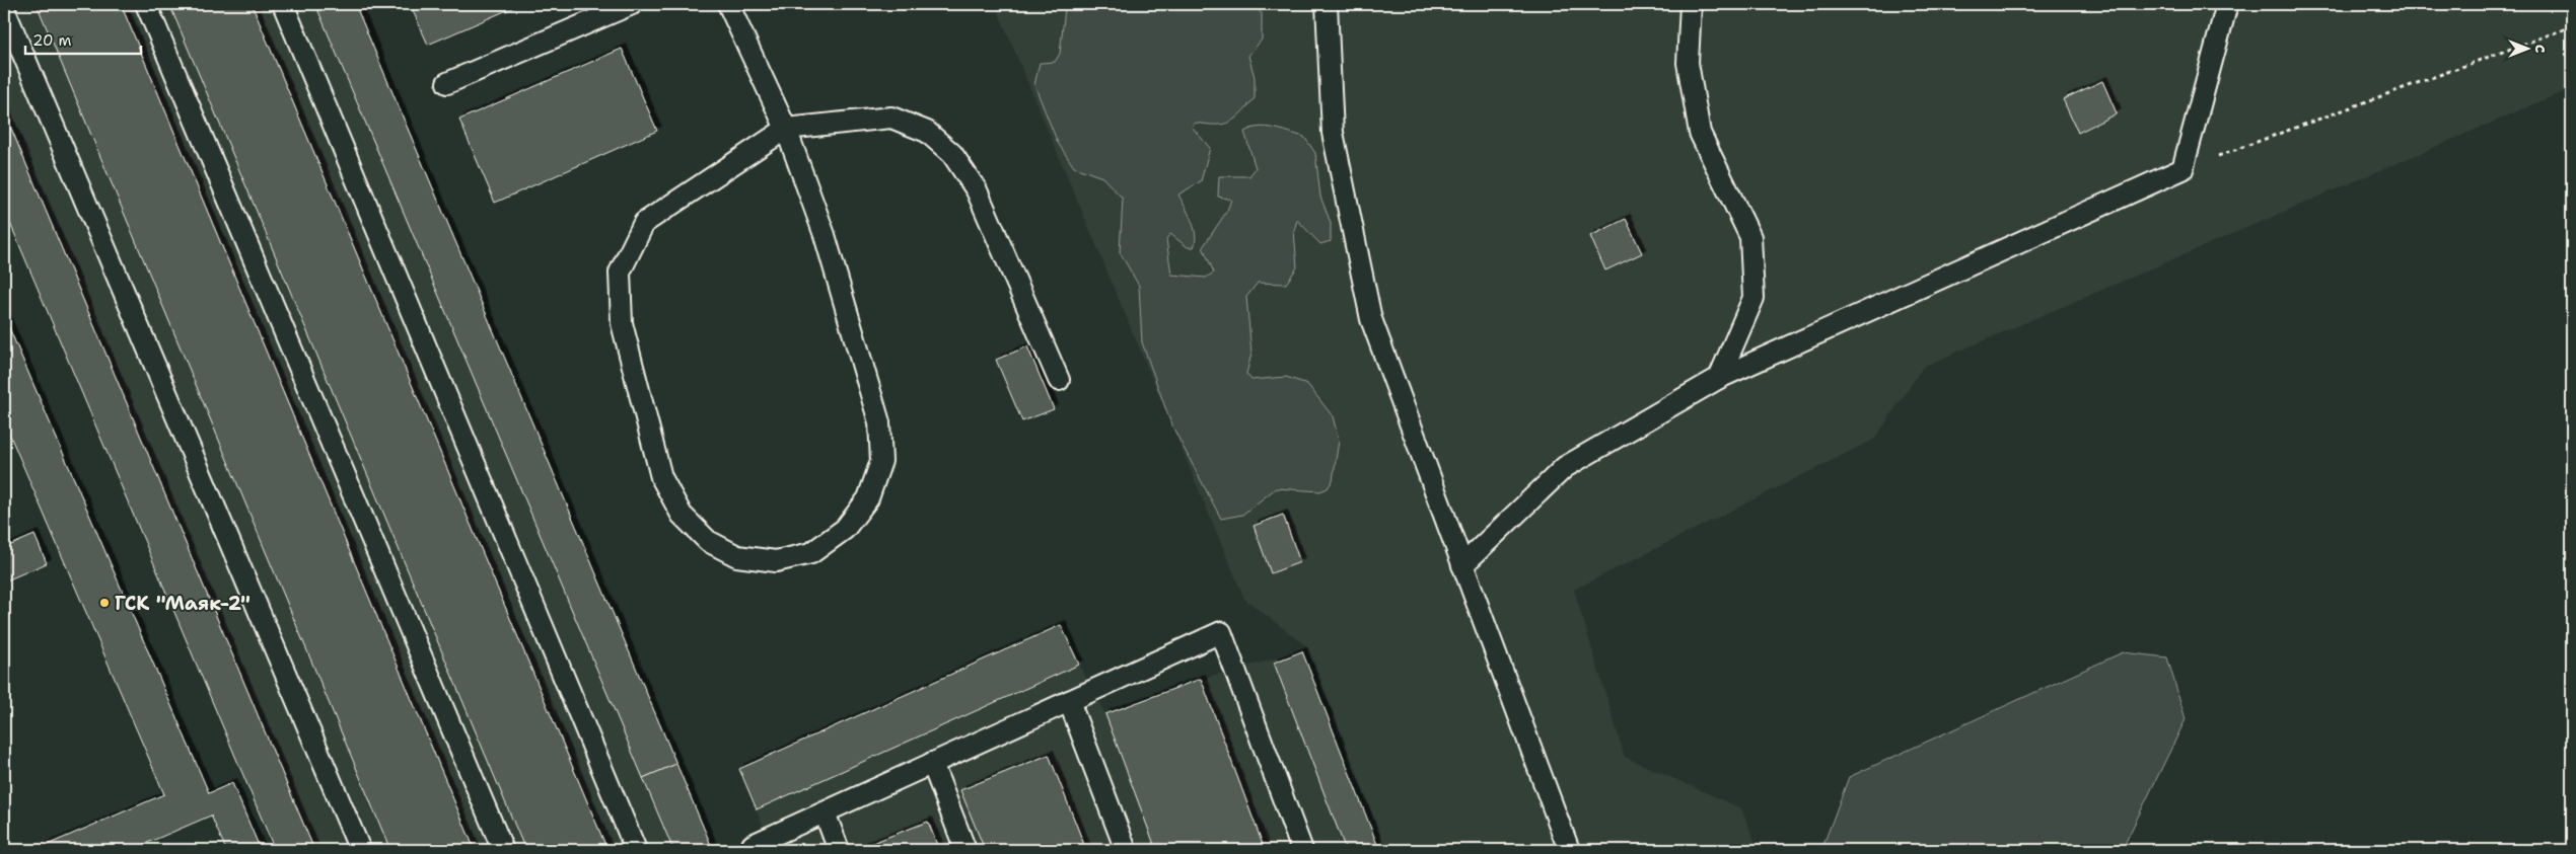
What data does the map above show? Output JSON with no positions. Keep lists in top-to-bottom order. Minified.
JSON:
{"places":["ГСК \"Маяк-2\""],"scale_bar":"20 m","north":"right"}
